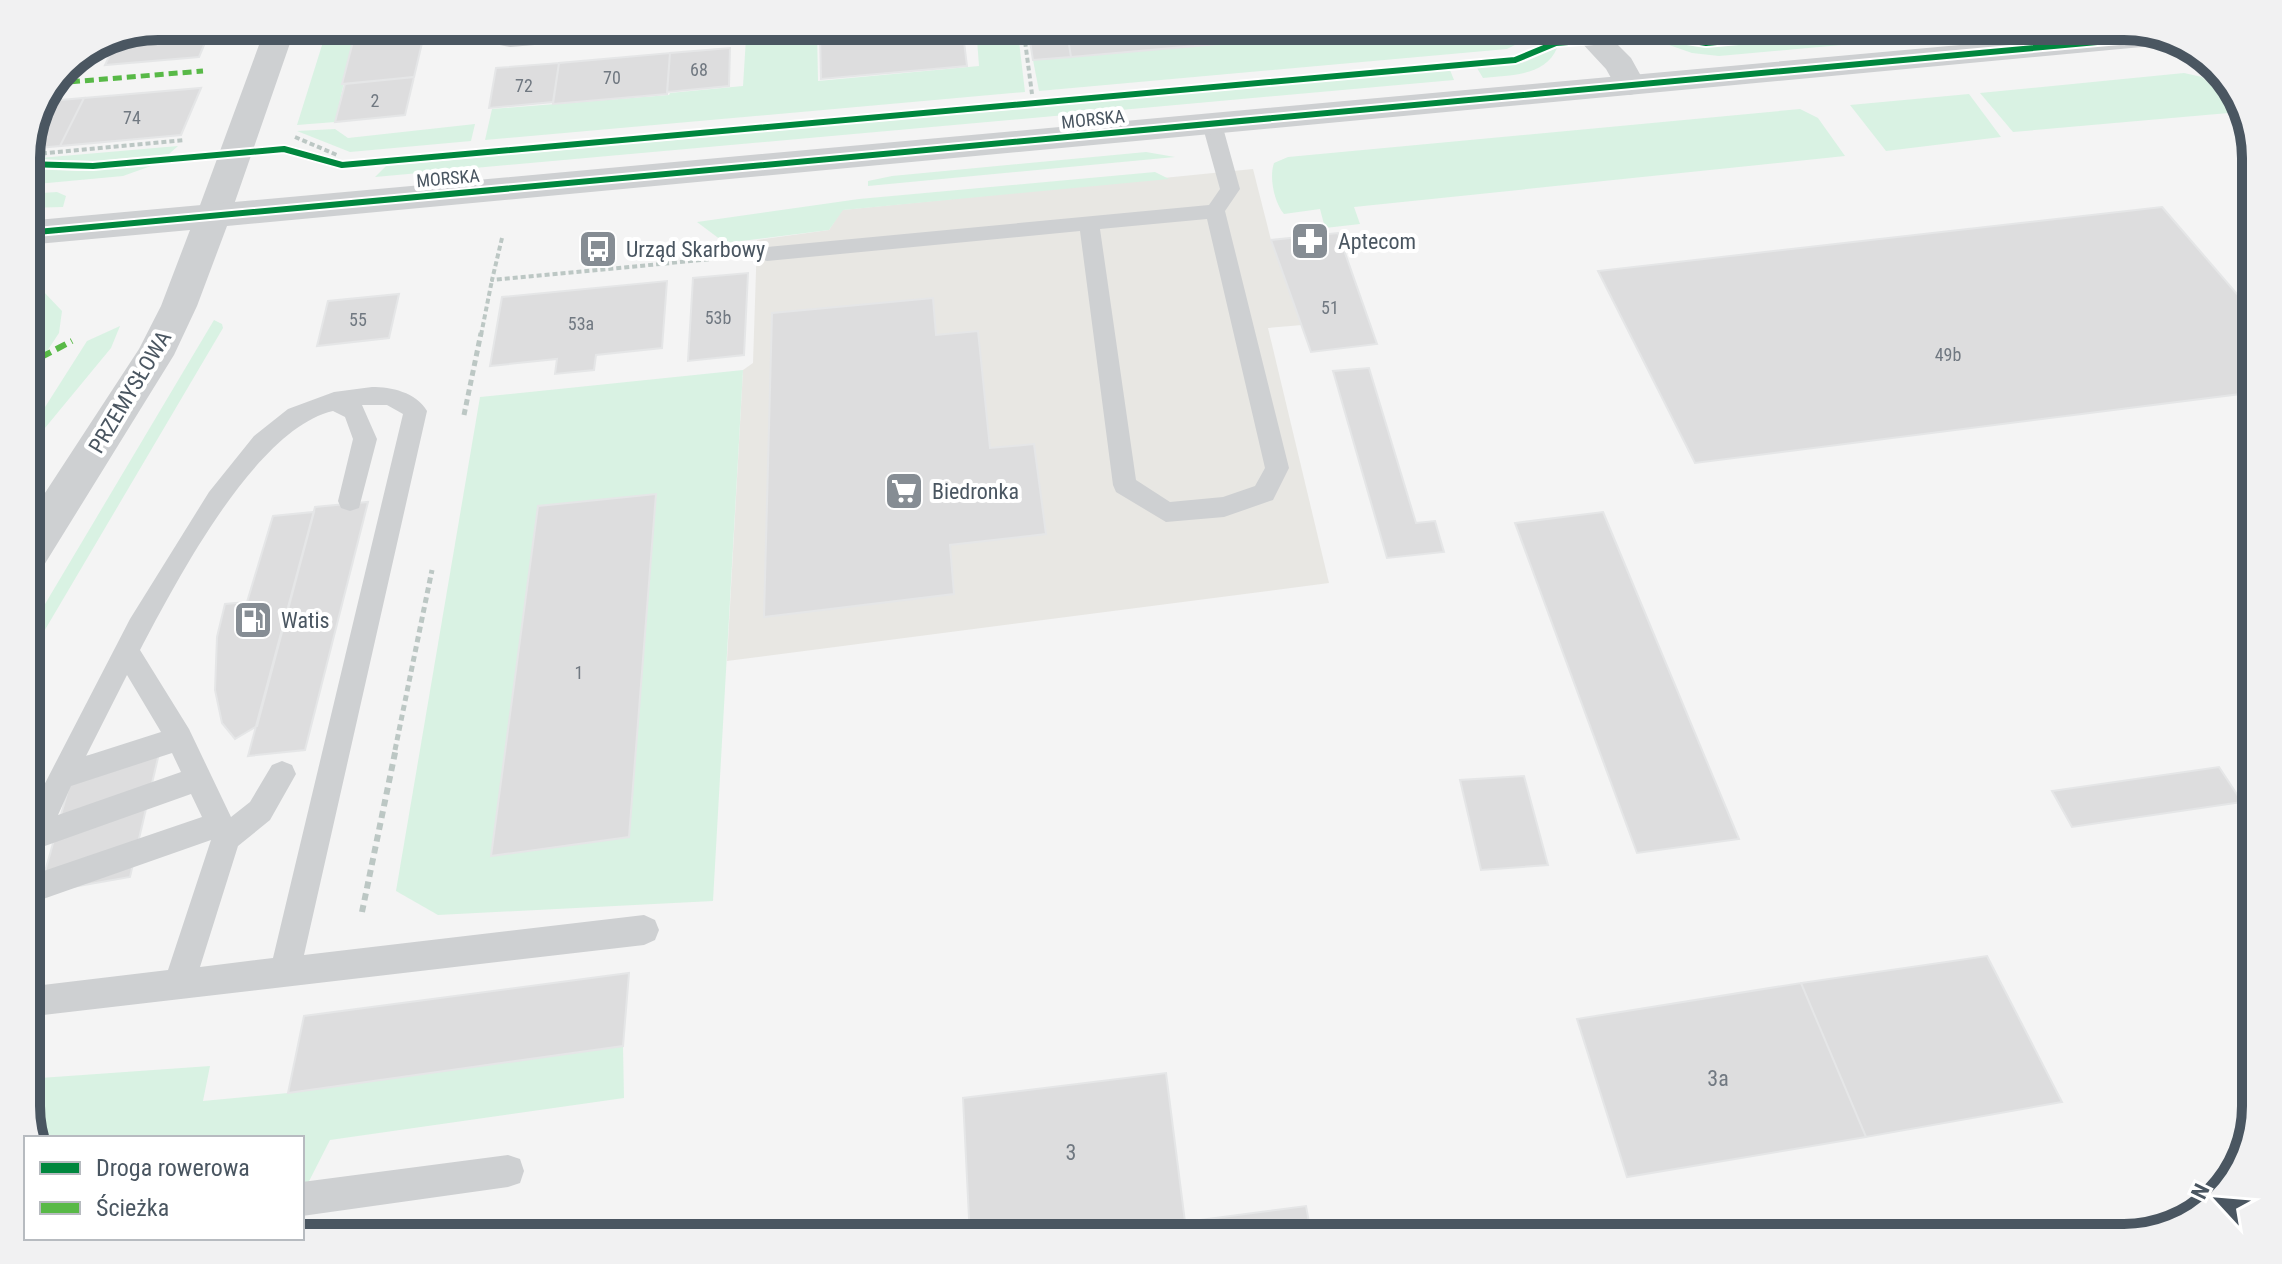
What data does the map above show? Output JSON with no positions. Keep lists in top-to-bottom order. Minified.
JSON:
{"streets":{"street":["MORSKA","PRZEMYSŁOWA"]},"crossings":[["MORSKA","PRZEMYSŁOWA"]],"places":{"pharmacy":["Aptecom"],"bus stop":["Urząd Skarbowy"],"supermarket":["Biedronka"],"fuel station":["Watis"]},"house_numbers":["68","70","72","2","74","51","53b","55","53a","49b","1","3a","3"],"legend":["Droga rowerowa","Ścieżka"],"north":"top left"}
